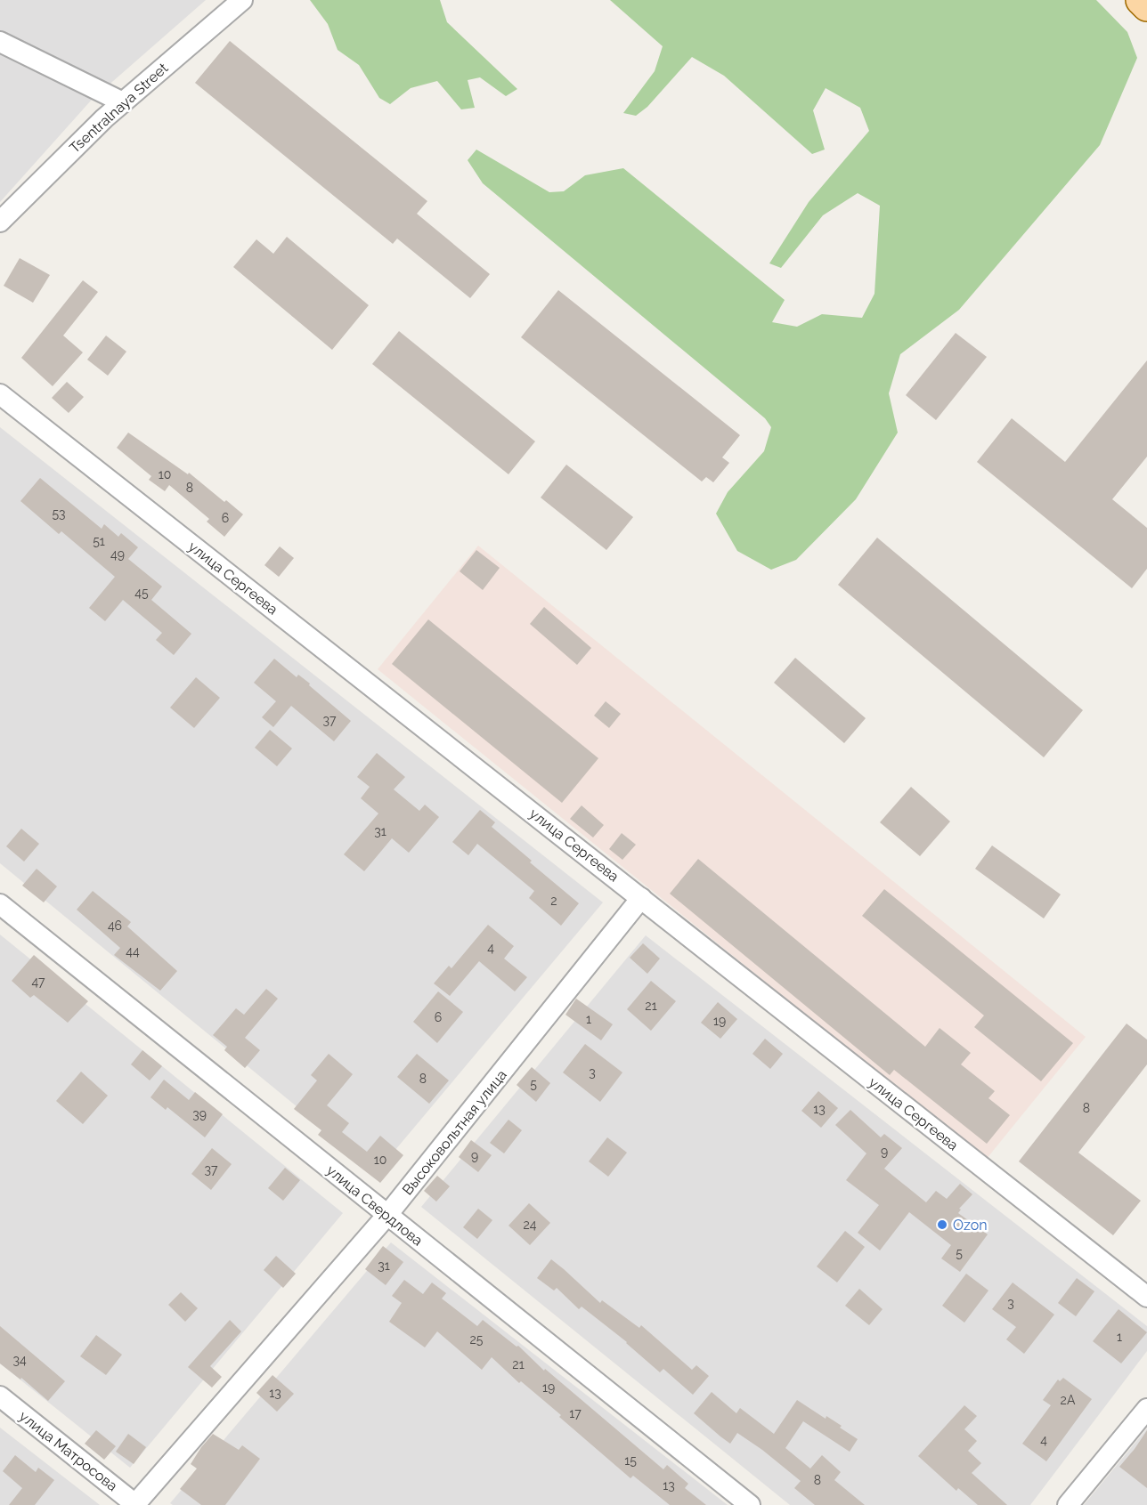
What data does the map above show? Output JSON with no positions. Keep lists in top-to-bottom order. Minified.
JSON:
{"streets":{"street":["Tsentralnaya Street","улица Сергеева","Высоковольтная улица","улица Свердлова","улица Матросова"]},"crossings":[["улица Сергеева","Высоковольтная улица"],["Высоковольтная улица","улица Свердлова"],["Высоковольтная улица","улица Матросова"]],"places":["Ozon"],"house_numbers":["10","8","53","6","51","49","45","37","31","2","46","4","44","47","21","6","1","19","3","8","5","8","13","39","9","9","10","37","24","5","31","3","1","25","34","21","19","13","2А","17","4","15","8","13"]}
